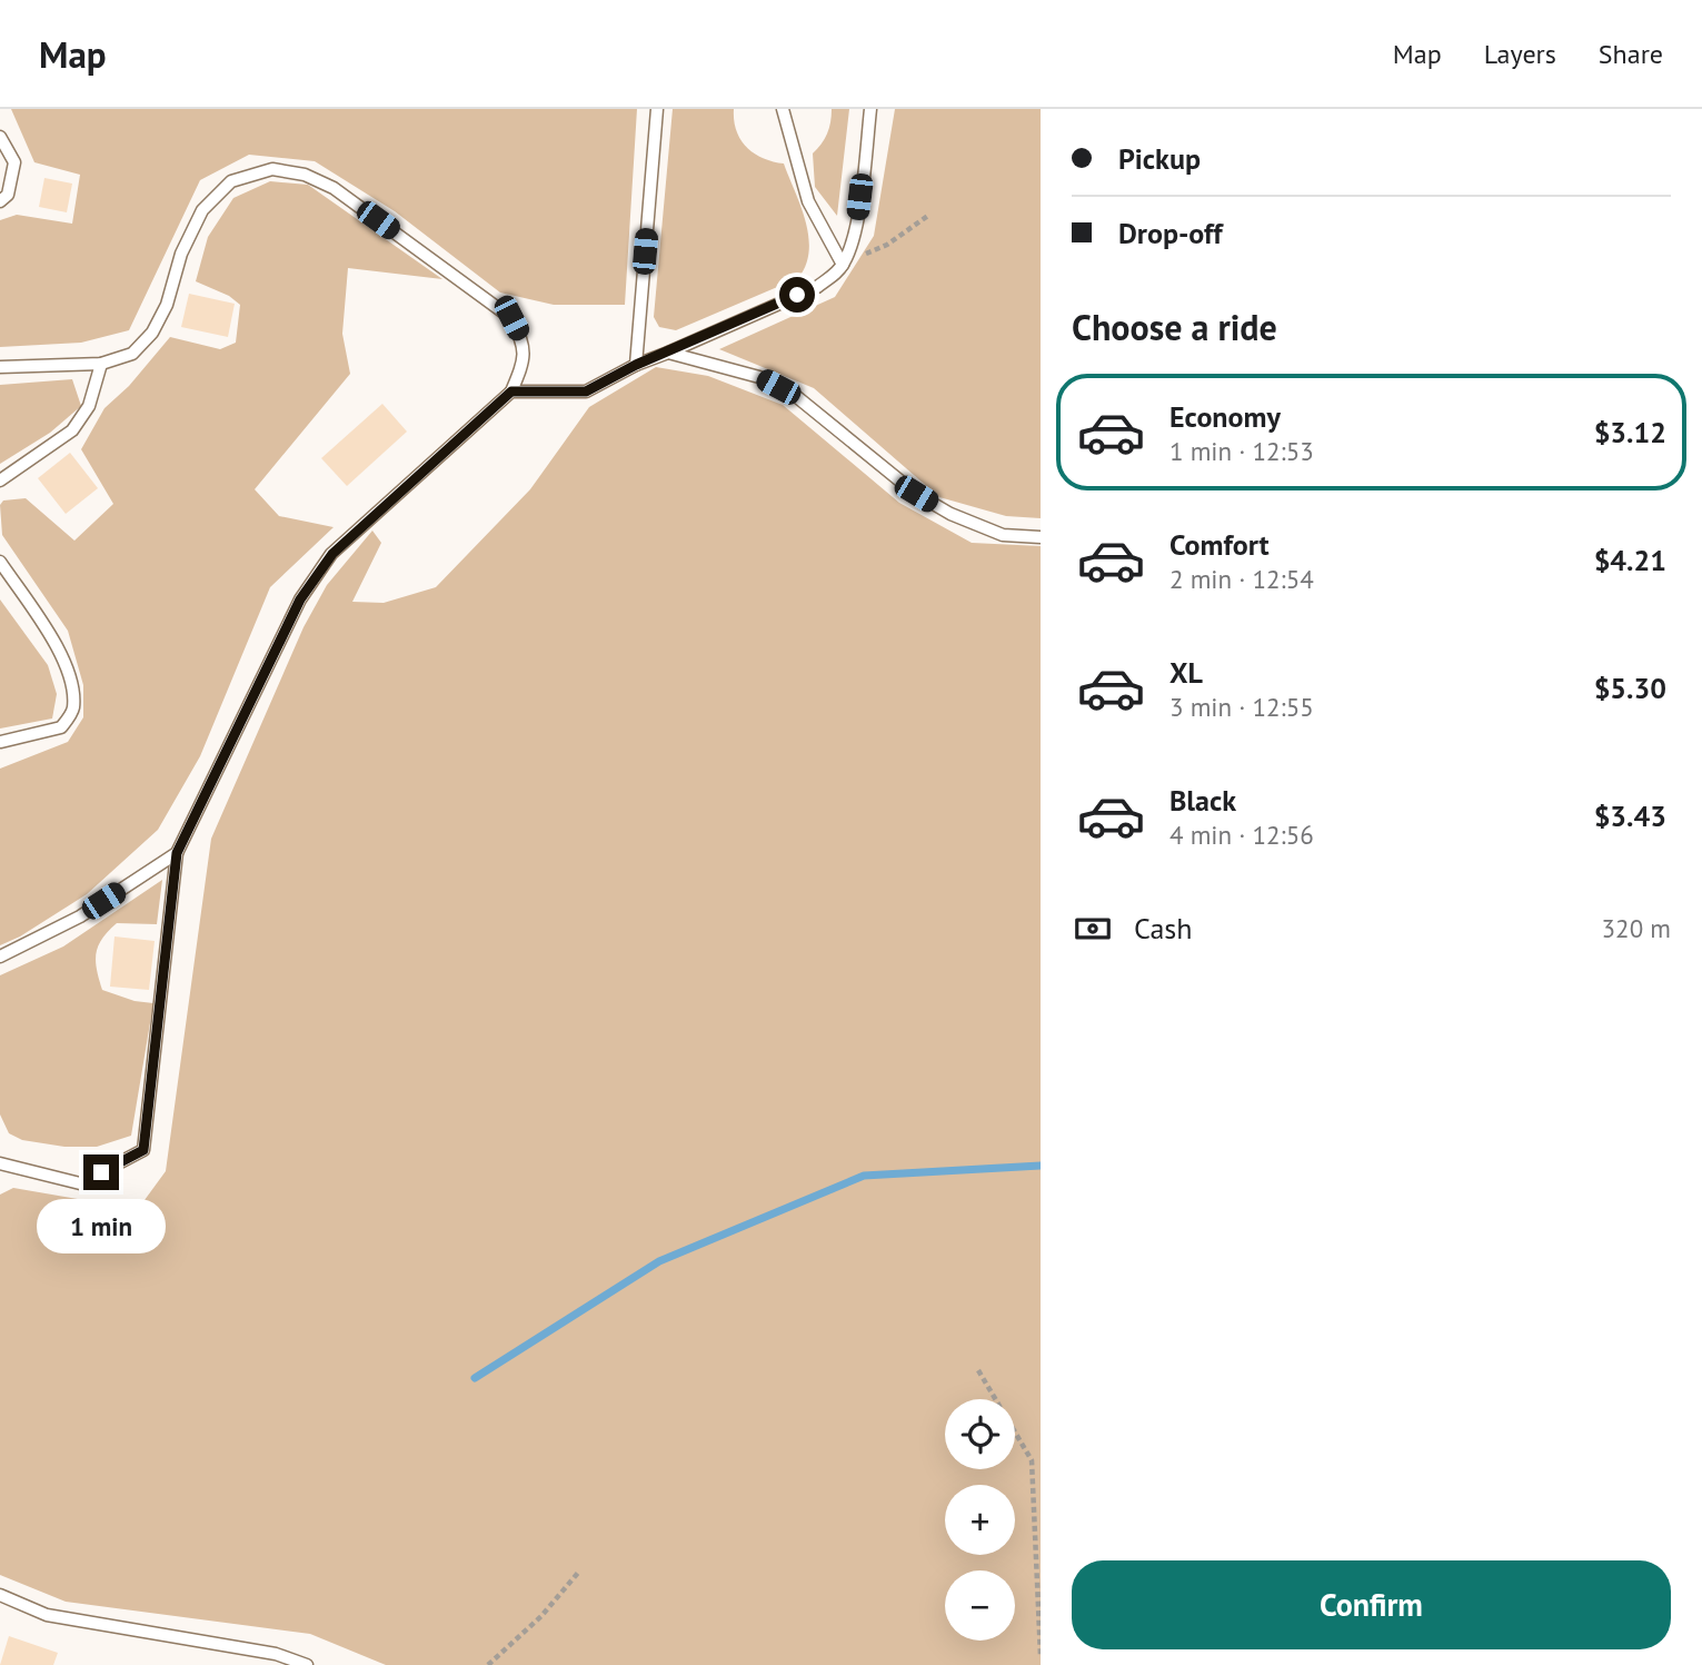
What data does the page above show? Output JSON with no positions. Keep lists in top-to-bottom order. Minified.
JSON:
{"page":{"header":"Map","nav":["Map","Layers","Share"],"banner":["Pickup","Drop-off"],"heading":"Choose a ride","list":[{"name":"Economy","note":"1 min · 12:53","value":"$3.12"},{"name":"Comfort","note":"2 min · 12:54","value":"$4.21"},{"name":"XL","note":"3 min · 12:55","value":"$5.30"},{"name":"Black","note":"4 min · 12:56","value":"$3.43"}],"pay":["Cash","320 m"],"bubble":"1 min","map_buttons":["+","−"],"buttons":"Confirm"}}
